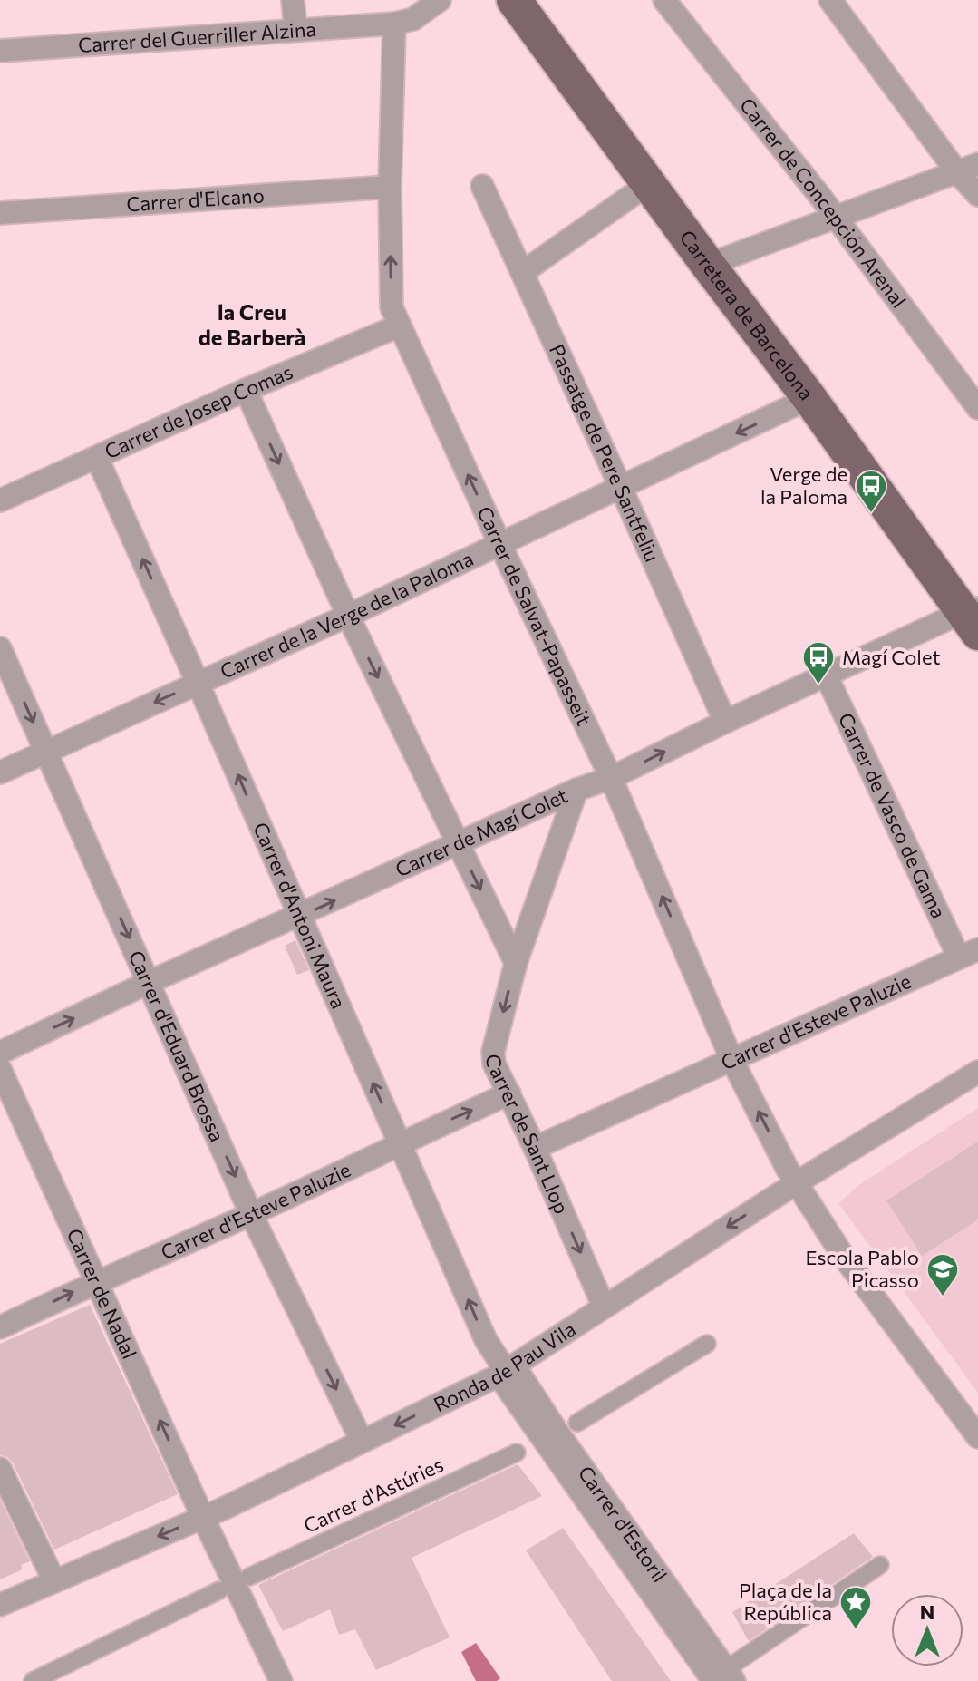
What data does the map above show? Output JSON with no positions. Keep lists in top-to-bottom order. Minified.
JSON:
{"streets":{"main road":["Carretera de Barcelona"],"street":["Carrer del Guerriller Alzina","Carrer d'Elcano","Carrer de Concepción Arenal","Carrer de Josep Comas","Passatge de Pere Santfeliu","Carrer de la Verge de la Paloma","Carrer de Salvat-Papasseit","Carrer de Vasco de Gama","Carrer de Magí Colet","Carrer d'Antoni Maura","Carrer d'Esteve Paluzie","Carrer d'Eduard Brossa","Carrer de Sant Llop","Carrer de Nadal","Ronda de Pau Vila","Carrer d'Astúries","Carrer d'Estoril"]},"crossings":[["Carrer del Guerriller Alzina","Carrer de Salvat-Papasseit"],["Carrer d'Elcano","Carrer de Salvat-Papasseit"],["Carretera de Barcelona","Carrer de la Verge de la Paloma"],["Carretera de Barcelona","Carrer de Magí Colet"],["Carrer de Josep Comas","Carrer de Salvat-Papasseit"],["Carrer de Josep Comas","Carrer d'Antoni Maura"],["Passatge de Pere Santfeliu","Carrer de la Verge de la Paloma"],["Passatge de Pere Santfeliu","Carrer de Magí Colet"],["Carrer de la Verge de la Paloma","Carrer de Salvat-Papasseit"],["Carrer de la Verge de la Paloma","Carrer d'Antoni Maura"],["Carrer de la Verge de la Paloma","Carrer d'Eduard Brossa"],["Carrer de Salvat-Papasseit","Carrer de Magí Colet"],["Carrer de Salvat-Papasseit","Carrer d'Esteve Paluzie"],["Carrer de Salvat-Papasseit","Ronda de Pau Vila"],["Carrer de Vasco de Gama","Carrer de Magí Colet"],["Carrer de Vasco de Gama","Carrer d'Esteve Paluzie"],["Carrer de Magí Colet","Carrer d'Antoni Maura"],["Carrer de Magí Colet","Carrer d'Eduard Brossa"],["Carrer de Magí Colet","Carrer de Sant Llop"],["Carrer d'Antoni Maura","Carrer d'Esteve Paluzie"],["Carrer d'Antoni Maura","Ronda de Pau Vila"],["Carrer d'Antoni Maura","Carrer d'Estoril"],["Carrer d'Esteve Paluzie","Carrer d'Eduard Brossa"],["Carrer d'Esteve Paluzie","Carrer de Sant Llop"],["Carrer d'Esteve Paluzie","Carrer de Nadal"],["Carrer d'Eduard Brossa","Ronda de Pau Vila"],["Carrer de Sant Llop","Ronda de Pau Vila"],["Carrer de Nadal","Ronda de Pau Vila"],["Ronda de Pau Vila","Carrer d'Estoril"]],"one_way":["Carrer de la Verge de la Paloma","Carrer de Magí Colet","Carrer d'Eduard Brossa","Carrer de Sant Llop"],"districts":["la Creu de Barberà"],"places":{"bus stop":["Verge de la Paloma","Magí Colet"],"school or university":["Escola Pablo Picasso"],"place":["Plaça de la República"]},"north":"top"}
